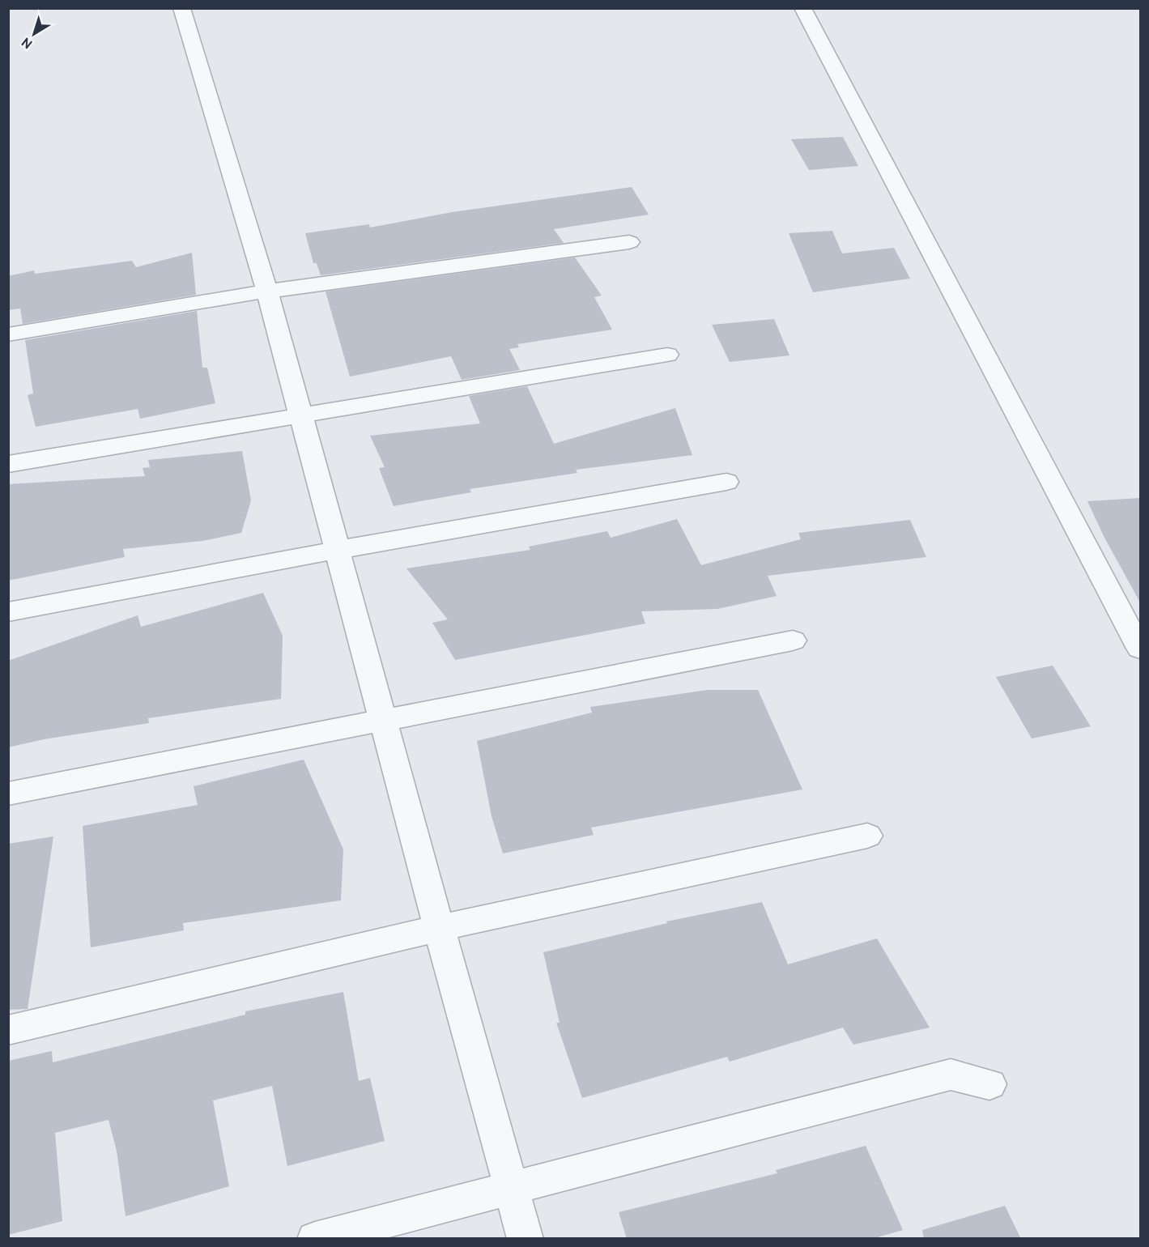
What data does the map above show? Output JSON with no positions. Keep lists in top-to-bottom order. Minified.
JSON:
{"north":"bottom left"}
